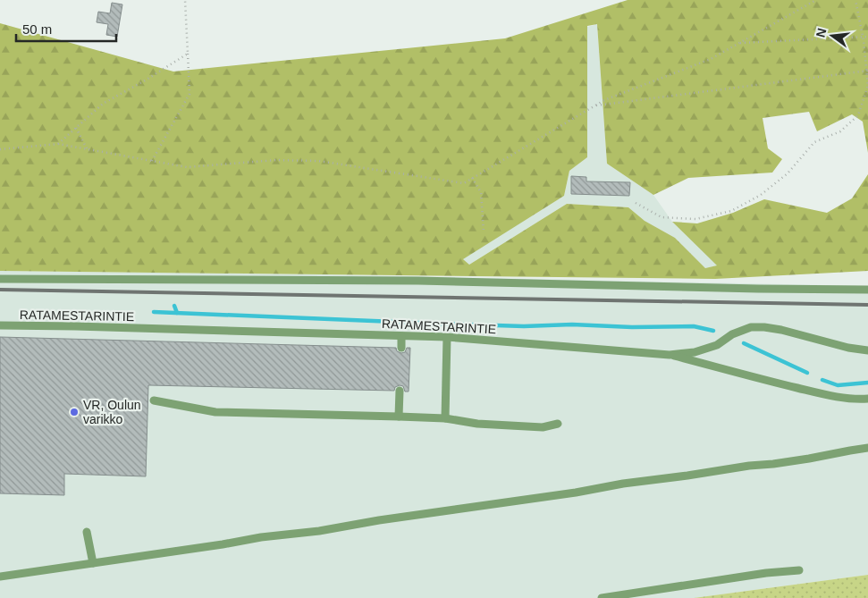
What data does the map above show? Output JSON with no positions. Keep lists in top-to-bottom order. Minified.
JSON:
{"streets":{"lane":["RATAMESTARINTIE"]},"places":["VR, Oulun varikko"],"scale_bar":"50 m","north":"left"}
